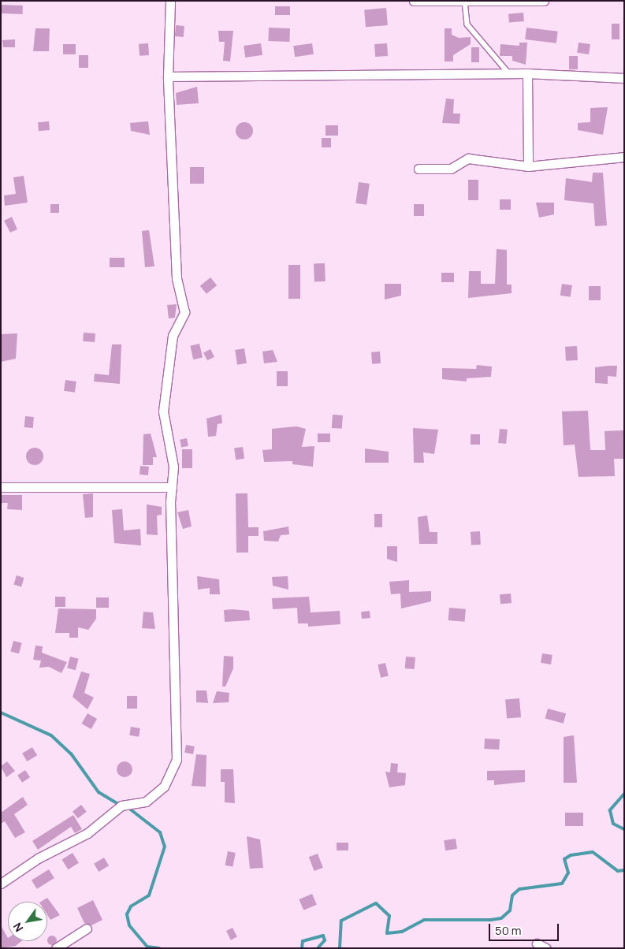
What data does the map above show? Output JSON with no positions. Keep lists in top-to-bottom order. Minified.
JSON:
{"scale_bar":"50 m","north":"bottom left"}
